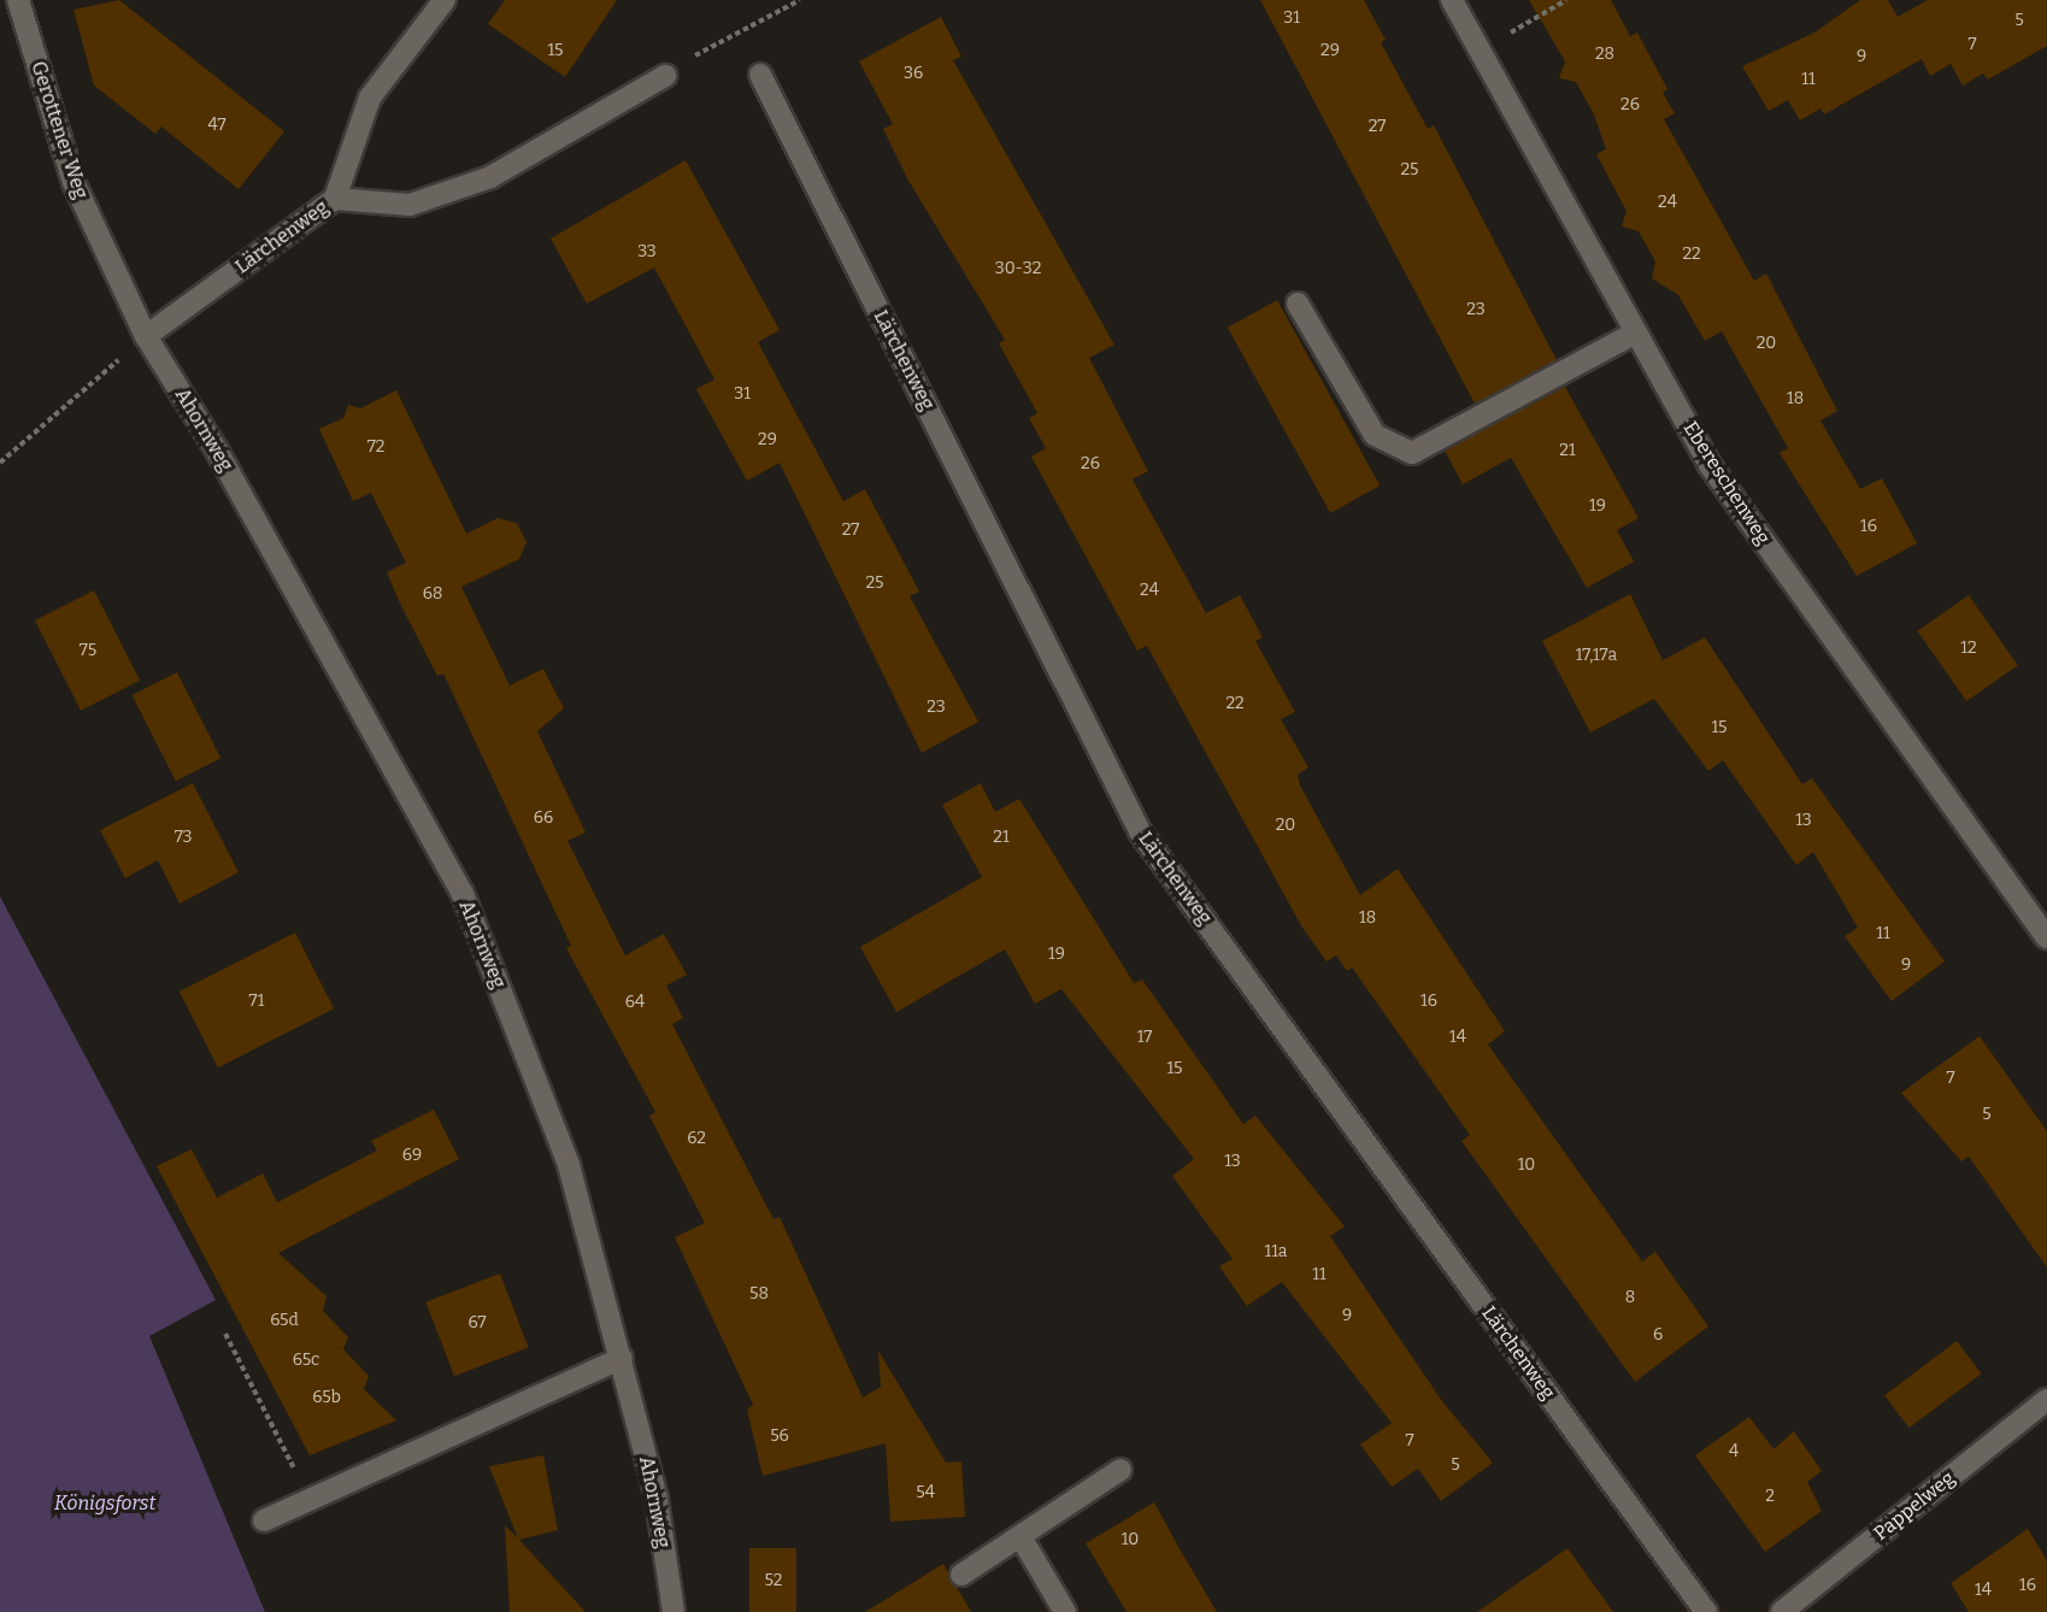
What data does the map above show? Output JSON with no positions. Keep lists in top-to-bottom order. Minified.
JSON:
{"streets":{"street":["Gerottener Weg","Lärchenweg","Ahornweg","Ebereschenweg","Pappelweg"]},"crossings":[["Gerottener Weg","Lärchenweg"],["Gerottener Weg","Ahornweg"],["Lärchenweg","Ahornweg"]],"parks":["Königsforst"],"house_numbers":["31","5","7","15","29","28","9","36","11","26","47","27","25","24","33","22","30-32","23","20","31","18","29","72","21","26","19","16","27","25","24","68","12","75","17,17a","22","23","15","66","13","20","73","21","18","11","19","9","71","16","64","17","14","15","7","5","62","69","13","10","11a","11","58","8","9","65d","67","6","65c","65b","56","7","4","5","54","2","10","52","16","14"]}
